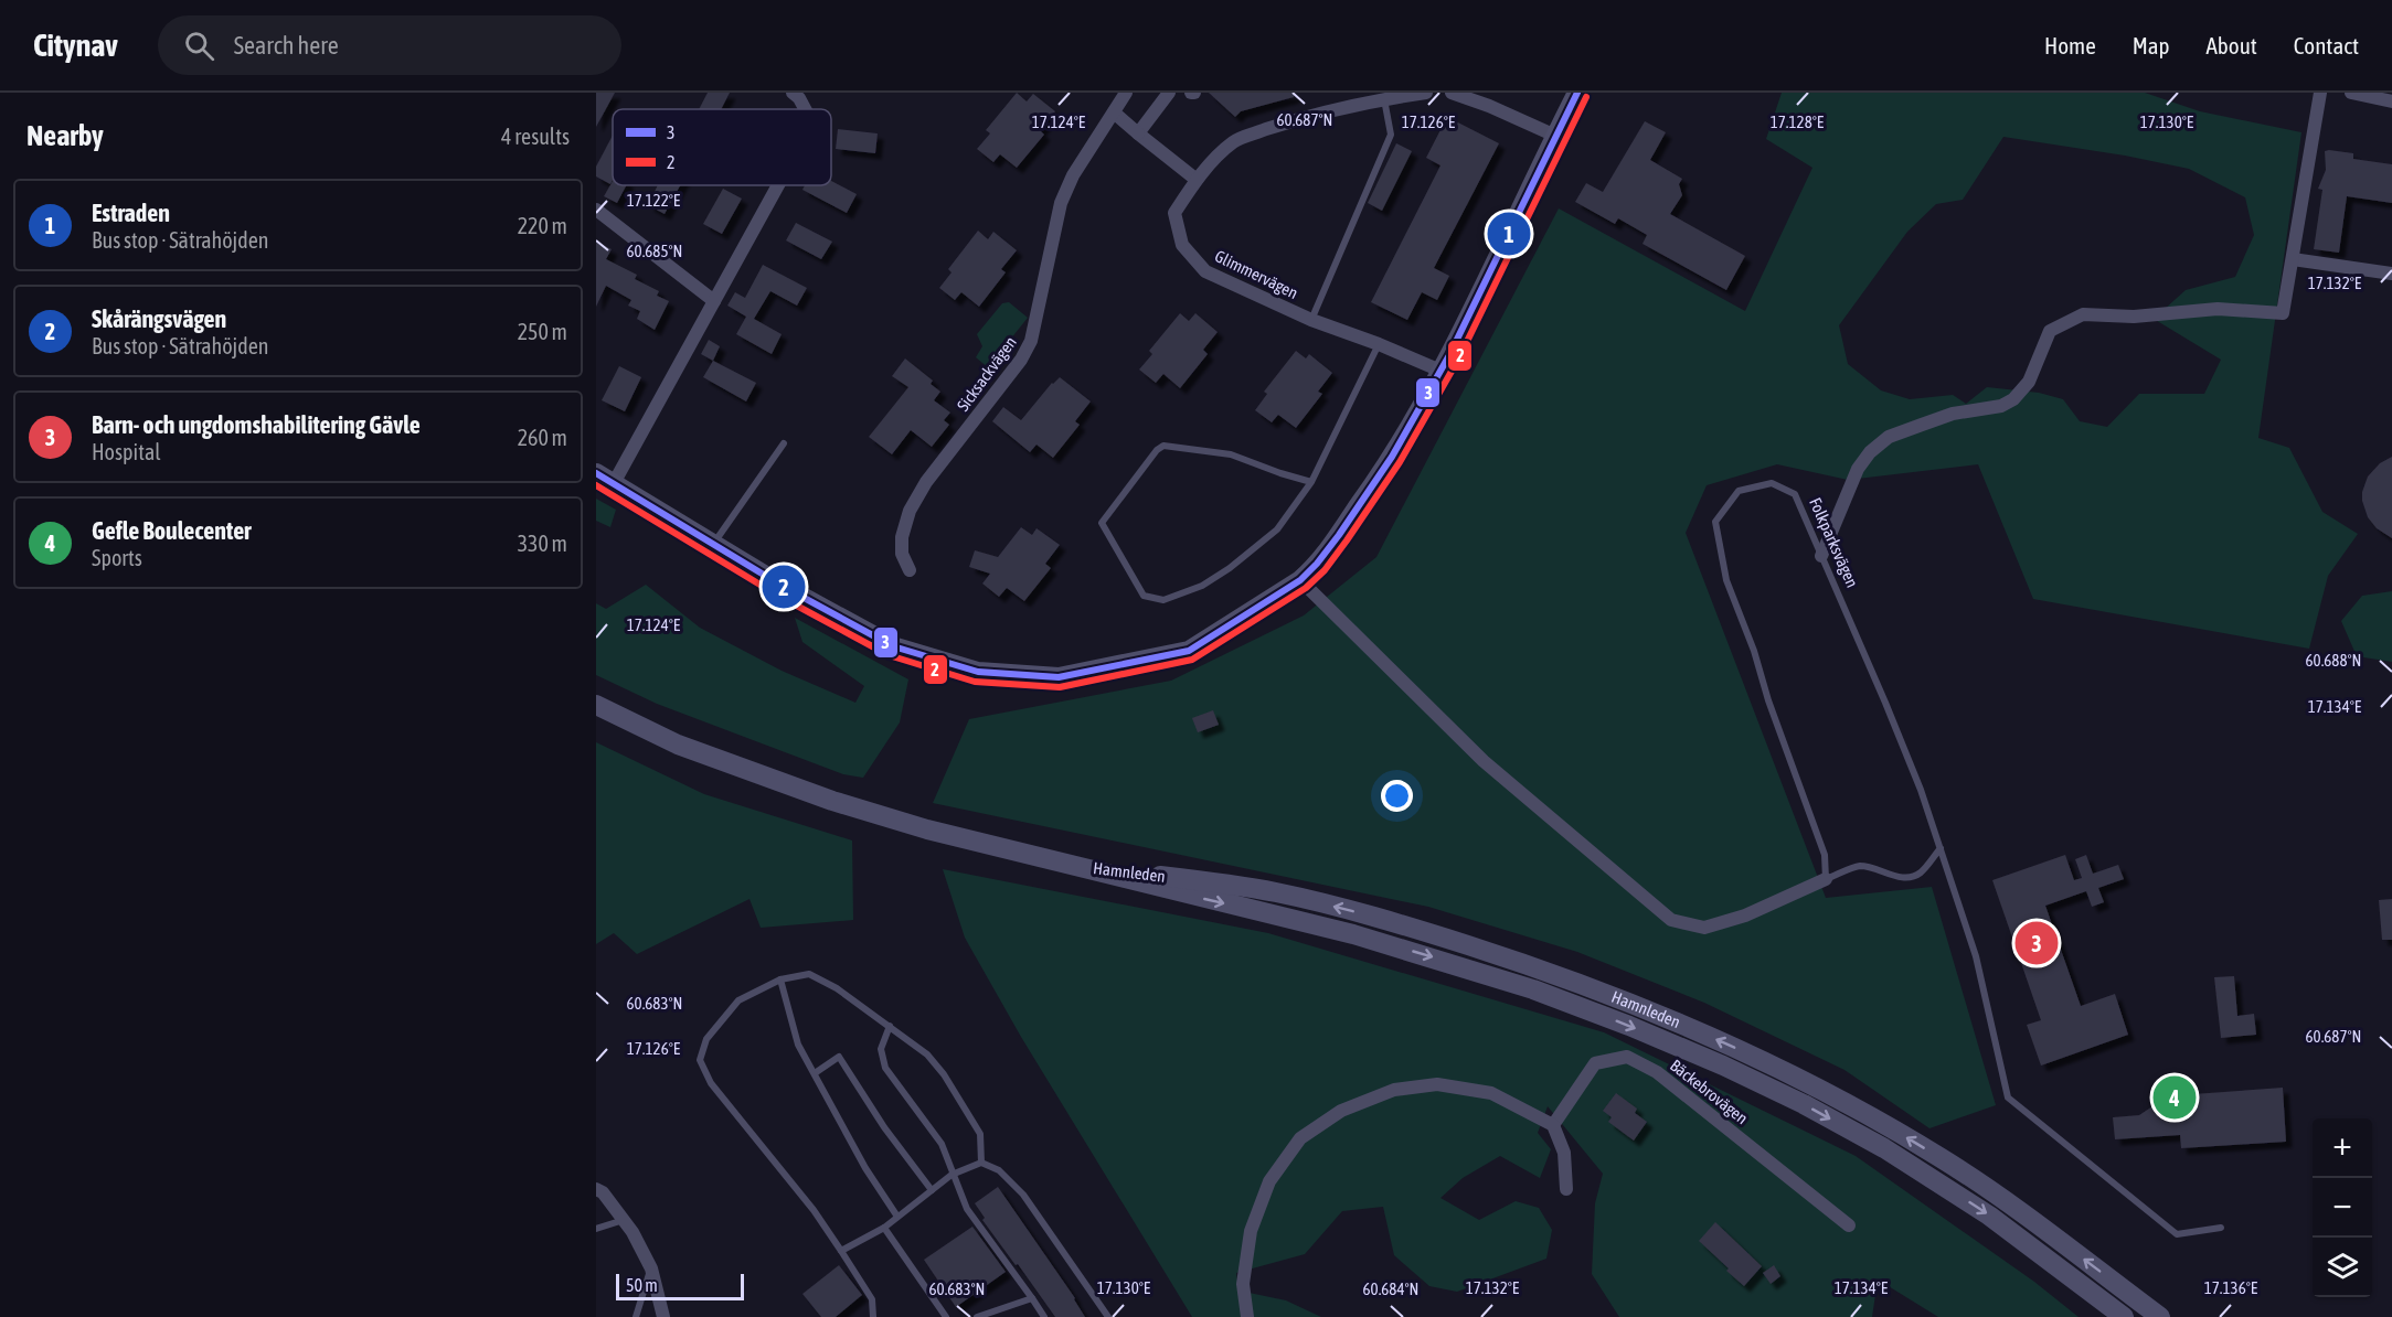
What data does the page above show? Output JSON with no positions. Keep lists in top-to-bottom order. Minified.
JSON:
{"streets":{"main road":["Hamnleden"],"street":["Glimmervägen","Sicksackvägen","Bäckebrovägen"],"lane":["Folkparksvägen"]},"lines":["transit line 3","transit line 2"],"legend":["3","2"],"scale_bar":"50 m","page":{"header":"Citynav","search":"Search here","nav":["Home","Map","About","Contact"],"heading":["Nearby","4 results"],"list":[{"mark":"1","name":"Estraden","note":"Bus stop · Sätrahöjden","value":"220 m"},{"mark":"2","name":"Skårängsvägen","note":"Bus stop · Sätrahöjden","value":"250 m"},{"mark":"3","name":"Barn- och ungdomshabilitering Gävle","note":"Hospital","value":"260 m"},{"mark":"4","name":"Gefle Boulecenter","note":"Sports","value":"330 m"}],"pins":["1","2","3","4"],"map_buttons":["+","−"],"scale":"50 m"},"coordinates":["60.687°N","17.124°E","17.126°E","17.128°E","17.130°E","17.122°E","60.685°N","17.132°E","60.688°N","17.134°E","60.683°N","17.136°E","60.684°N"]}
